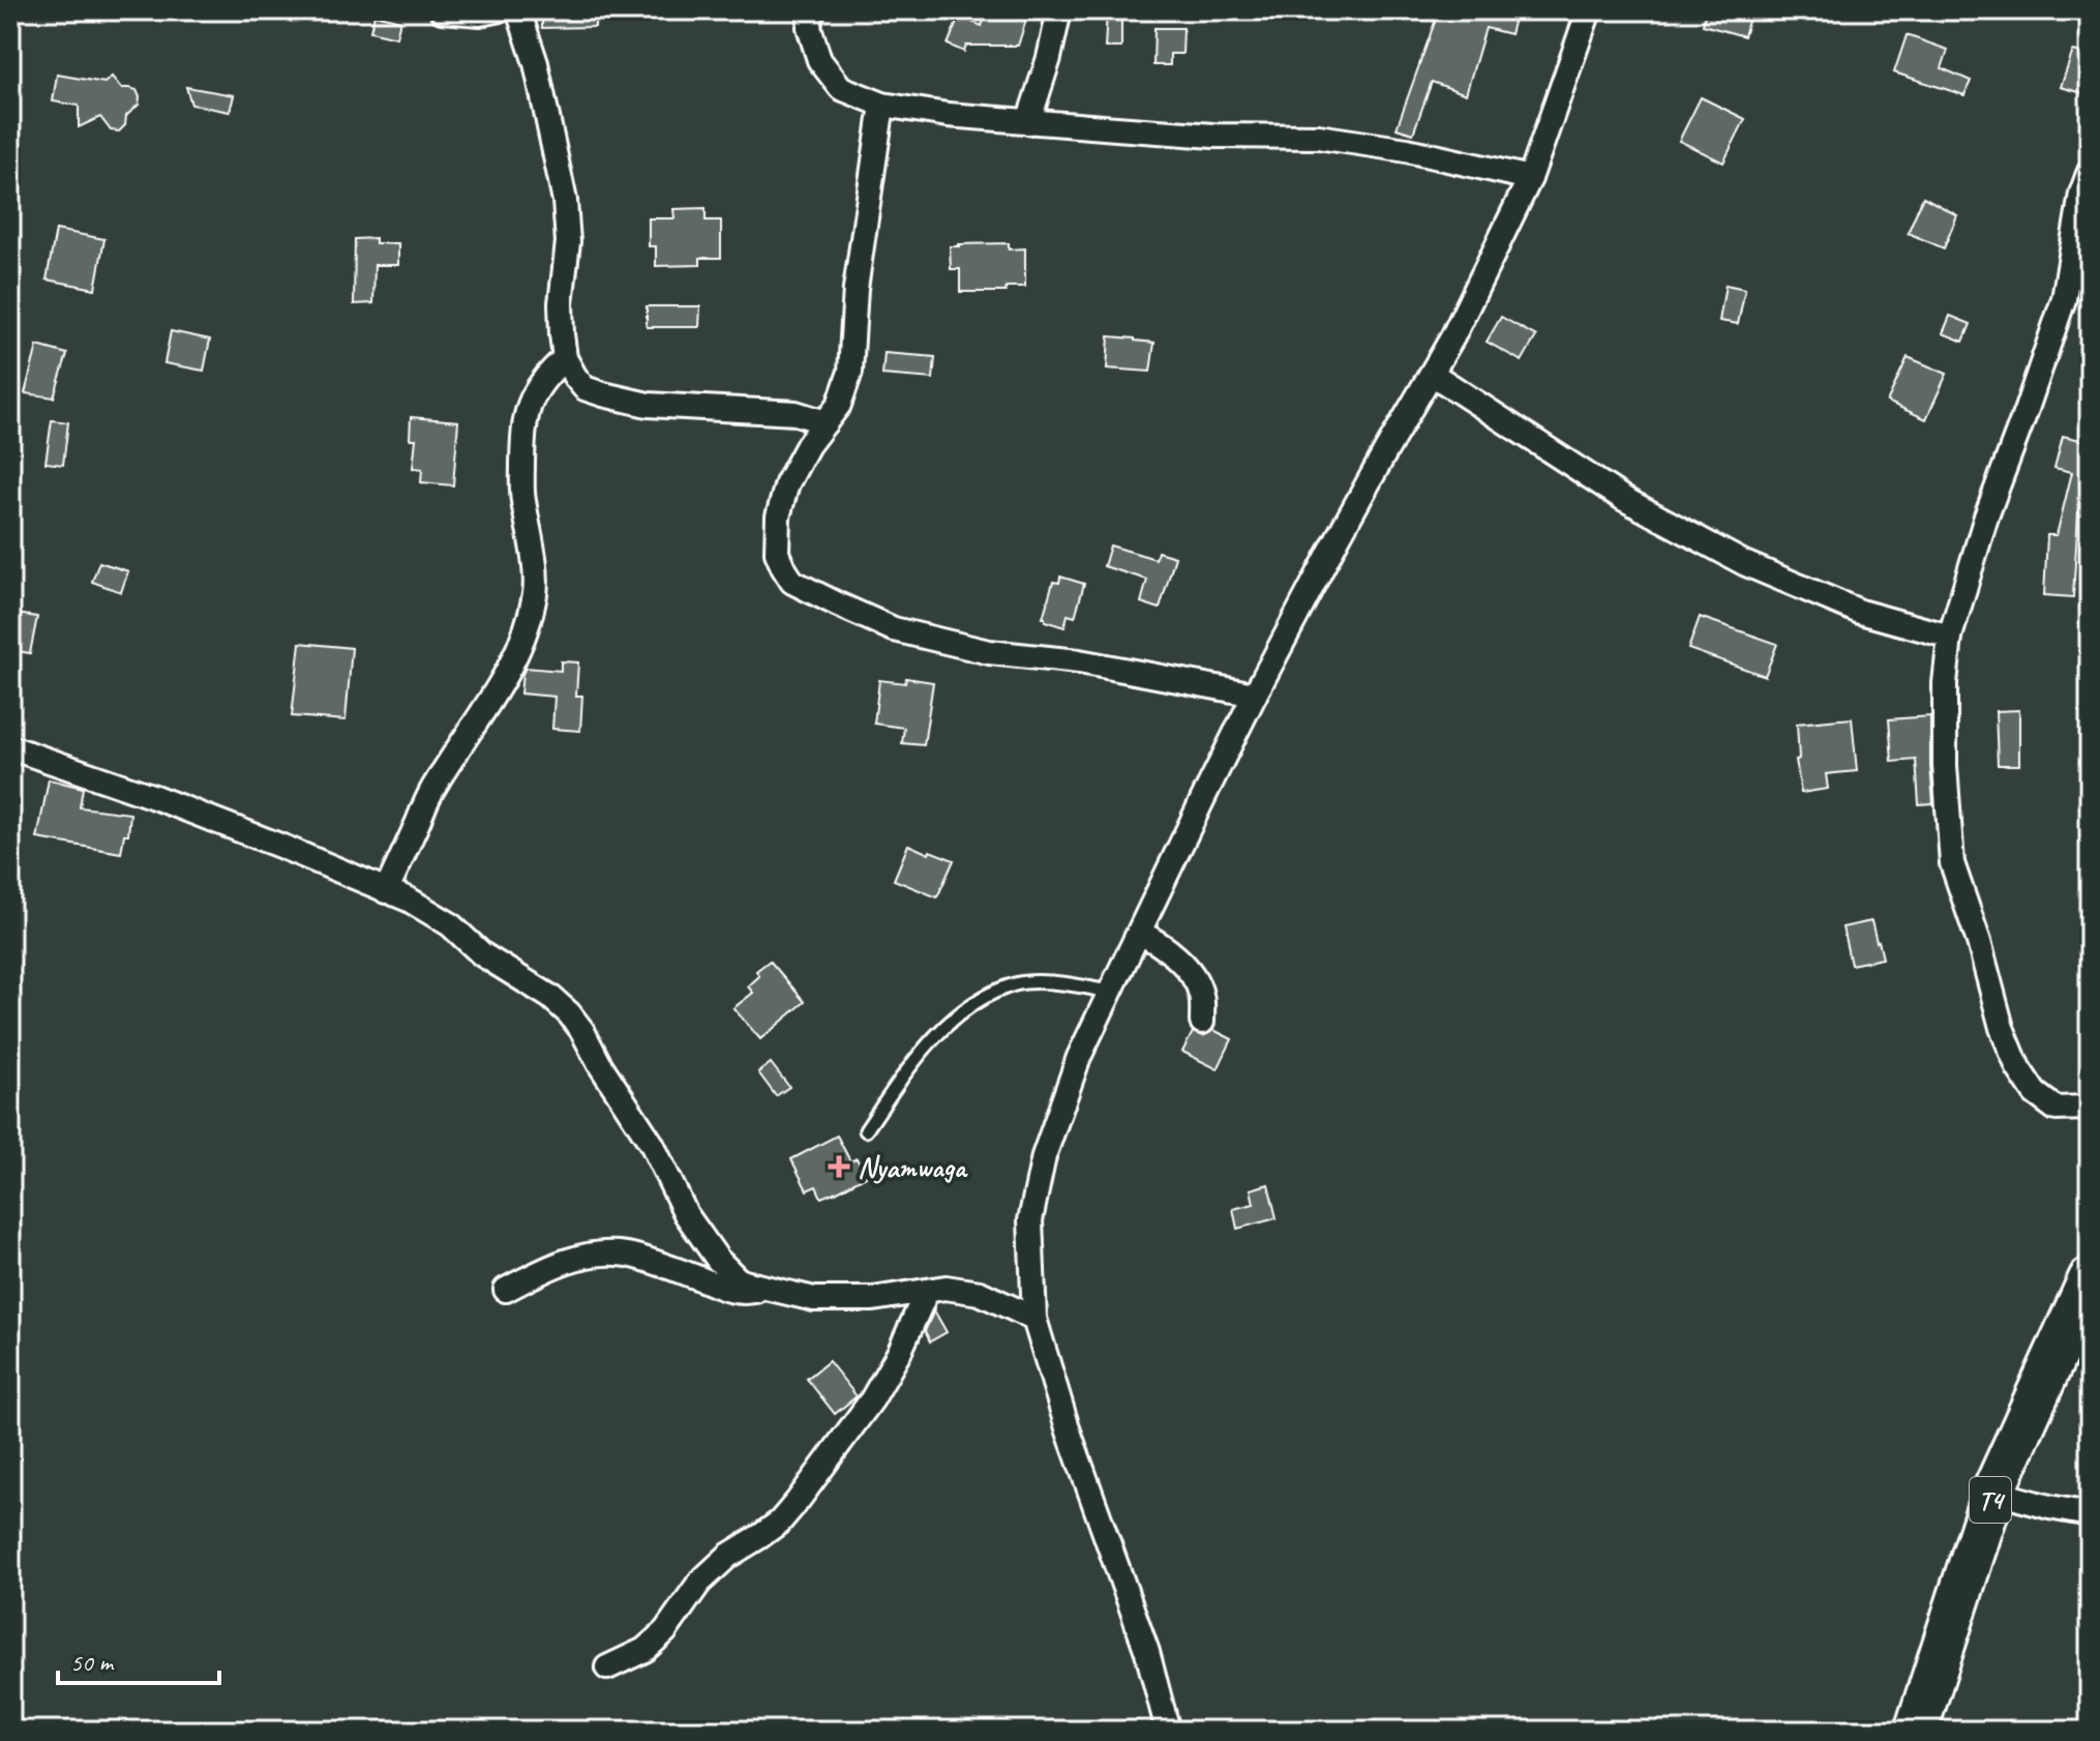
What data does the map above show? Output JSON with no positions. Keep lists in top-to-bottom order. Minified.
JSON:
{"streets":{"highway":["T4"]},"places":{"health":["Nyamwaga"]},"scale_bar":"50 m"}
